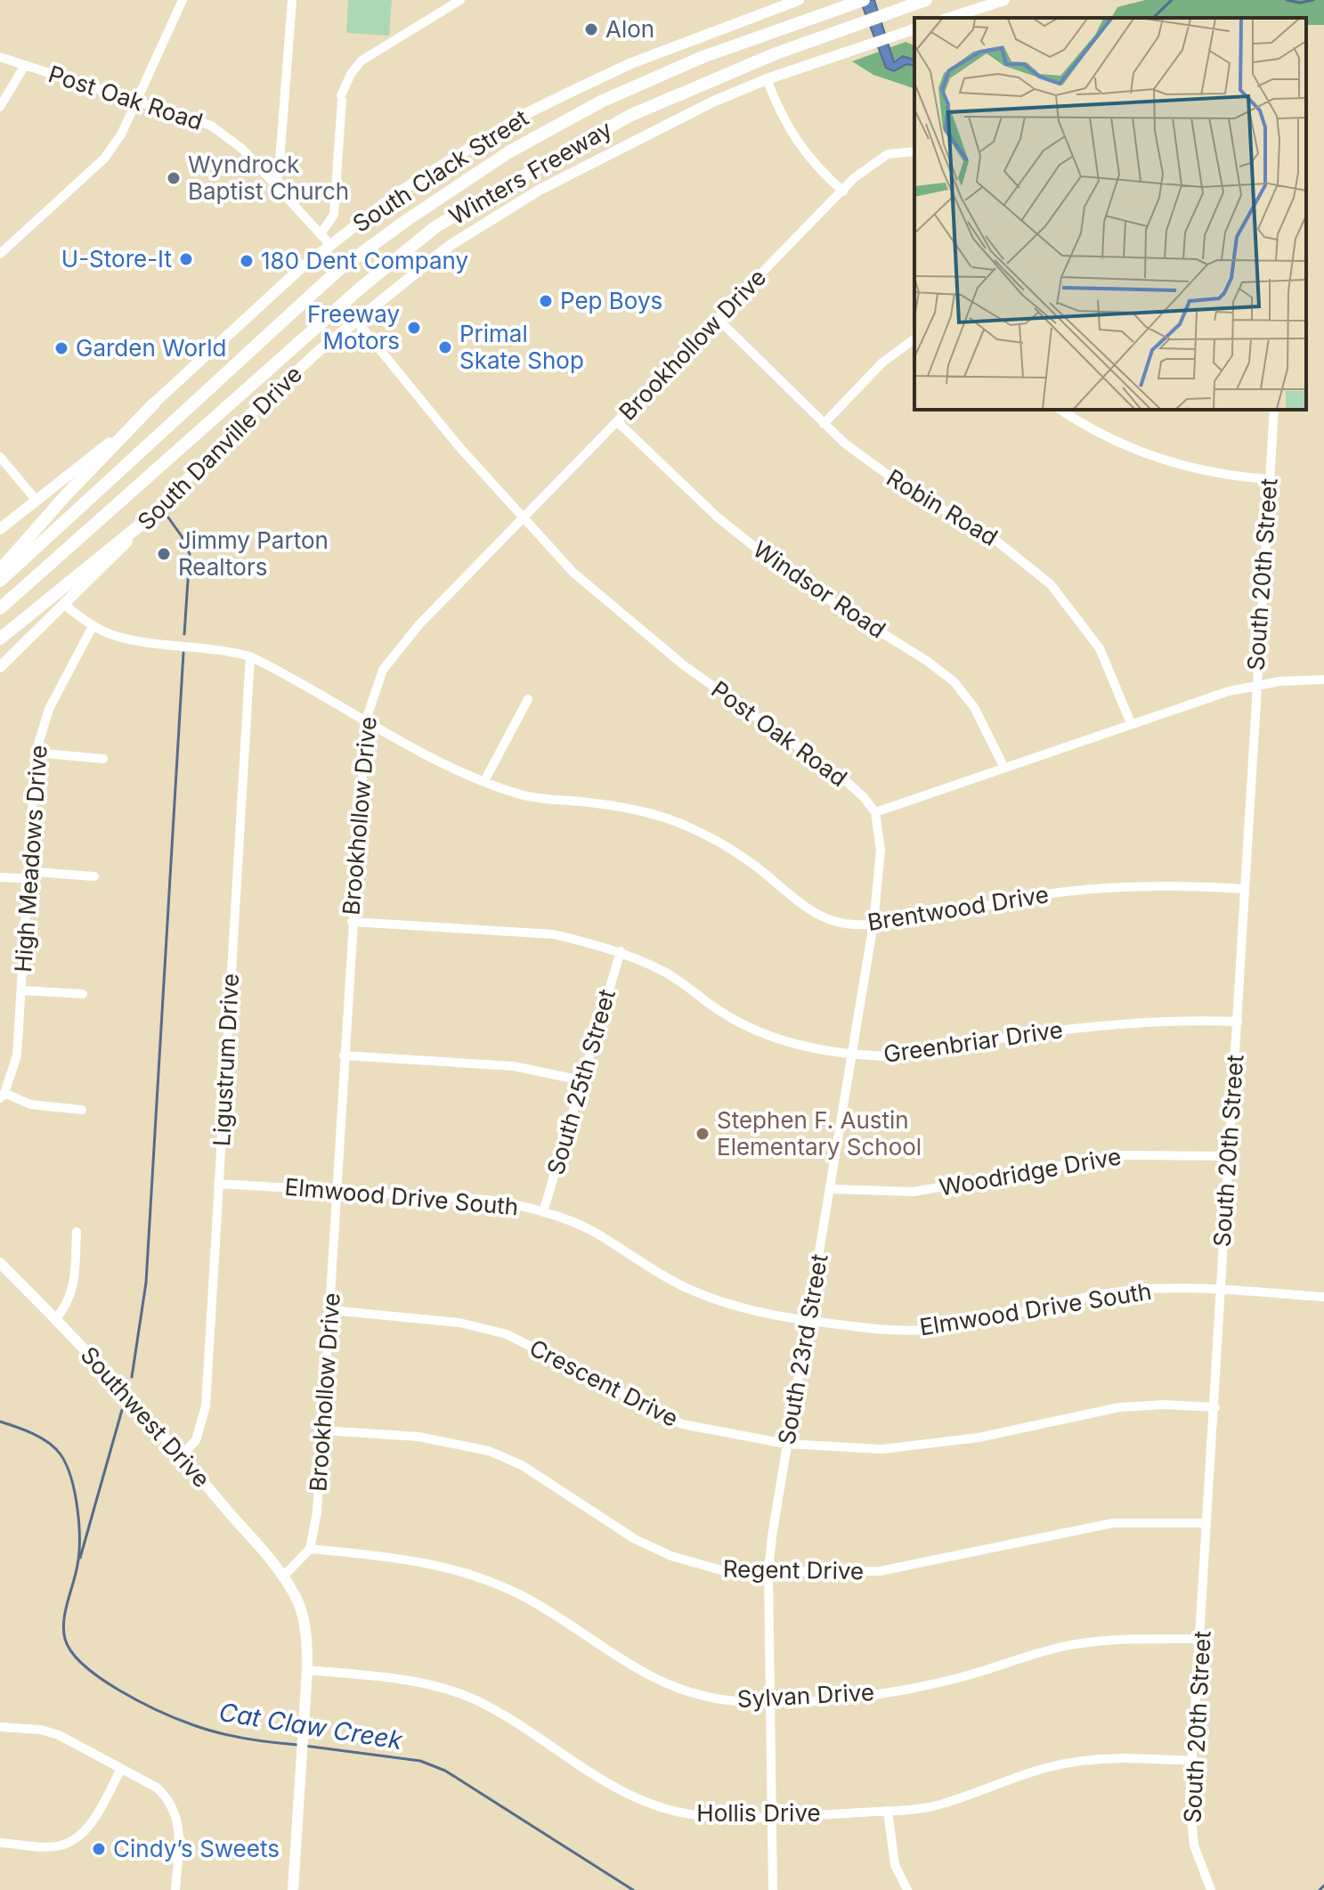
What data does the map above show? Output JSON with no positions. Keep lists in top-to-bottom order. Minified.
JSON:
{"streets":{"highway":["Winters Freeway"],"main road":["South Clack Street","South Danville Drive","Southwest Drive"],"street":["Post Oak Road","Brookhollow Drive","Robin Road","South 20th Street","Windsor Road","High Meadows Drive","Brentwood Drive","Greenbriar Drive","Ligustrum Drive","South 25th Street","Woodridge Drive","Elmwood Drive South","South 23rd Street","Crescent Drive","Regent Drive","Sylvan Drive","Hollis Drive"]},"crossings":[["Post Oak Road","South Clack Street"],["Post Oak Road","Brookhollow Drive"],["Post Oak Road","South Danville Drive"],["Post Oak Road","South 23rd Street"],["Brookhollow Drive","Robin Road"],["Brookhollow Drive","Windsor Road"],["Brookhollow Drive","Brentwood Drive"],["Brookhollow Drive","Greenbriar Drive"],["Brookhollow Drive","Elmwood Drive South"],["Brookhollow Drive","Crescent Drive"],["Brookhollow Drive","Regent Drive"],["Brookhollow Drive","Sylvan Drive"],["South Danville Drive","Brentwood Drive"],["South 20th Street","Brentwood Drive"],["South 20th Street","Greenbriar Drive"],["South 20th Street","Woodridge Drive"],["South 20th Street","Elmwood Drive South"],["South 20th Street","Crescent Drive"],["South 20th Street","Regent Drive"],["South 20th Street","Sylvan Drive"],["South 20th Street","Hollis Drive"],["High Meadows Drive","Brentwood Drive"],["Brentwood Drive","Ligustrum Drive"],["Brentwood Drive","South 23rd Street"],["Greenbriar Drive","South 25th Street"],["Greenbriar Drive","South 23rd Street"],["Ligustrum Drive","Elmwood Drive South"],["Ligustrum Drive","Southwest Drive"],["South 25th Street","Elmwood Drive South"],["Woodridge Drive","South 23rd Street"],["Elmwood Drive South","South 23rd Street"],["South 23rd Street","Crescent Drive"],["South 23rd Street","Regent Drive"],["South 23rd Street","Sylvan Drive"],["South 23rd Street","Hollis Drive"],["Southwest Drive","Hollis Drive"]],"water":["Cat Claw Creek"],"places":["Alon","Wyndrock Baptist Church","U-Store-It","180 Dent Company","Pep Boys","Freeway Motors","Primal Skate Shop","Garden World","Jimmy Parton Realtors","Stephen F. Austin Elementary School","Cindy’s Sweets"]}
